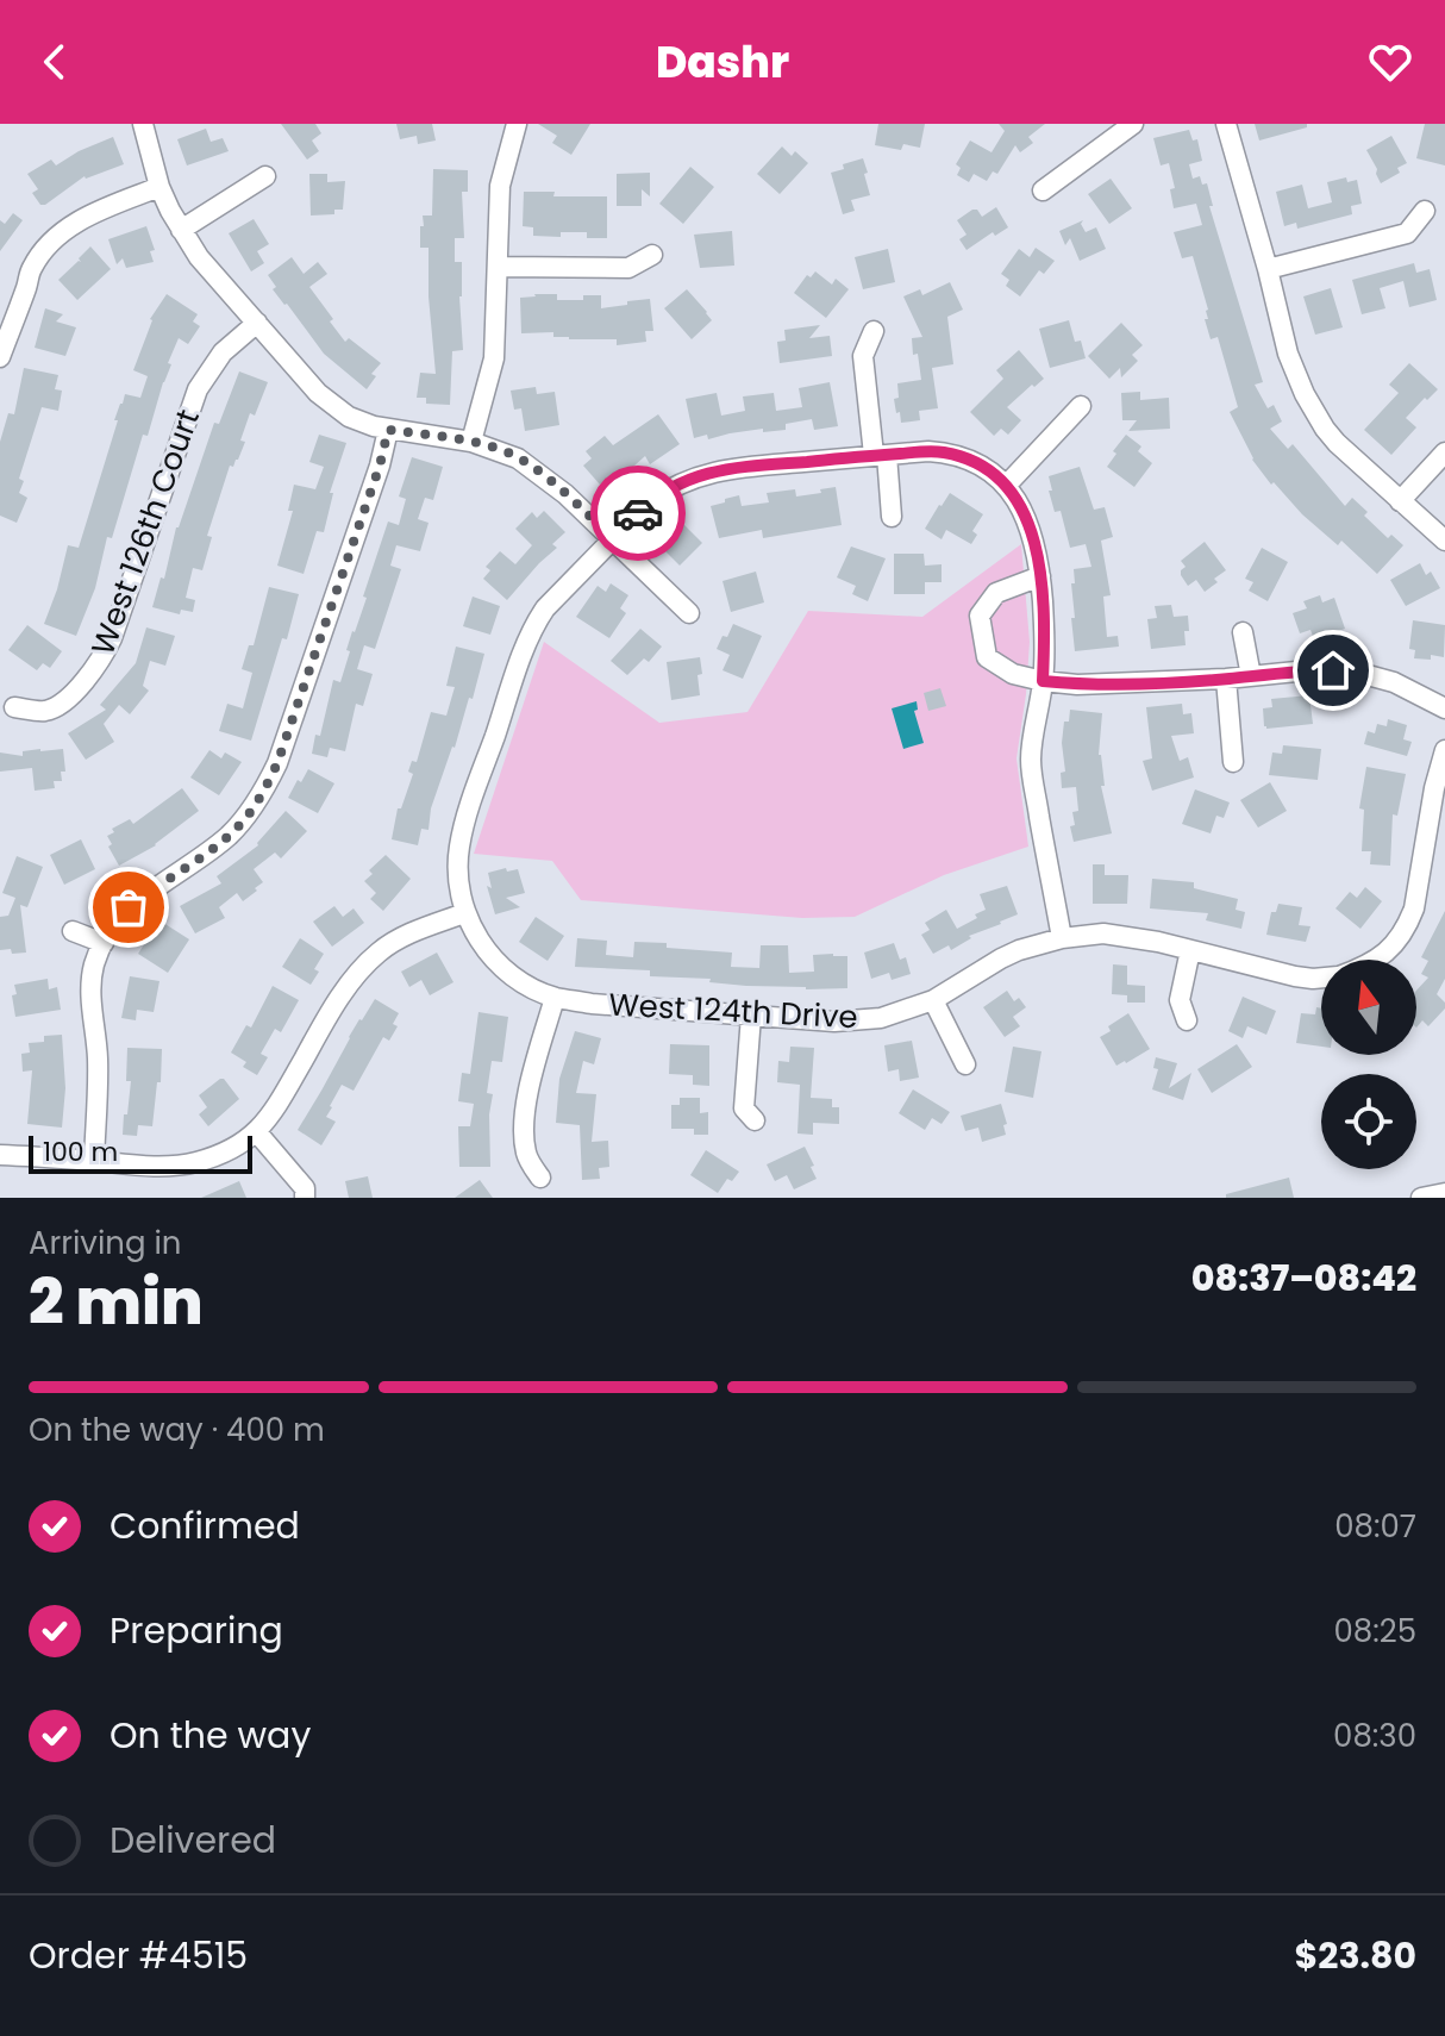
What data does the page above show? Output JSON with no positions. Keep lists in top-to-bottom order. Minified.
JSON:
{"streets":{"street":["West 126th Court","West 124th Drive"]},"scale_bar":"100 m","north":"top","page":{"header":"Dashr","scale":"100 m","heading":["2 min","Arriving in","08:37–08:42"],"panel":["Order #4515","$23.80"],"bar":"On the way · 400 m","list":[["Confirmed","08:07"],["Preparing","08:25"],["On the way","08:30"],"Delivered"]}}
